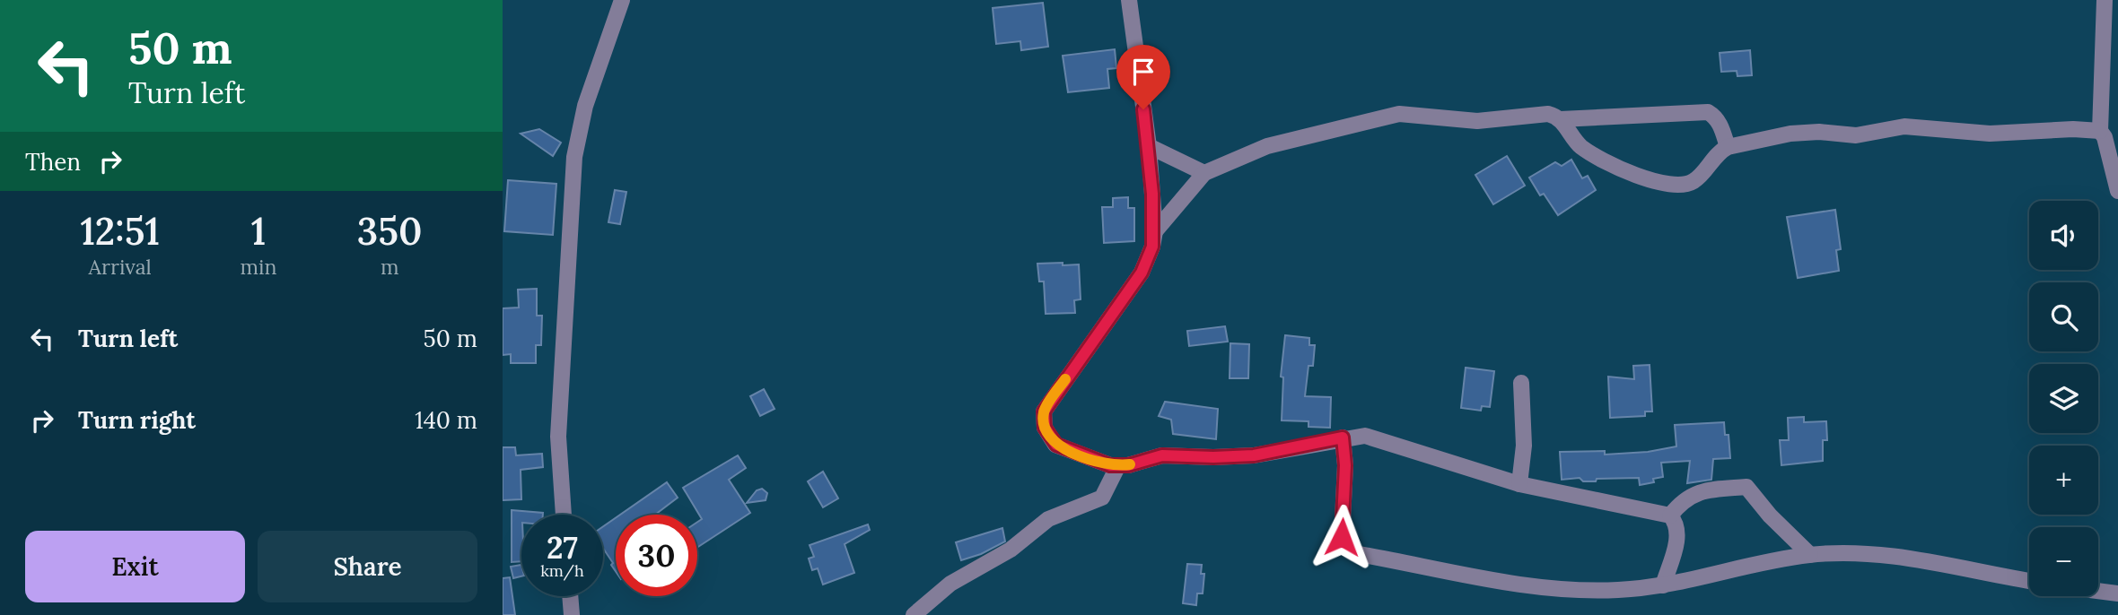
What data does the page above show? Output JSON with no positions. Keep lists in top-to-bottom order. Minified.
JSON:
{"page":{"turn":["50 m","Turn left"],"then":"Then","eta":["12:51","Arrival","1","min","350","m"],"map_buttons":["+","−"],"list":[{"name":"Turn left","value":"50 m"},{"name":"Turn right","value":"140 m"}],"speed":"27 km/h","limit":"30","buttons":["Exit","Share"]}}
